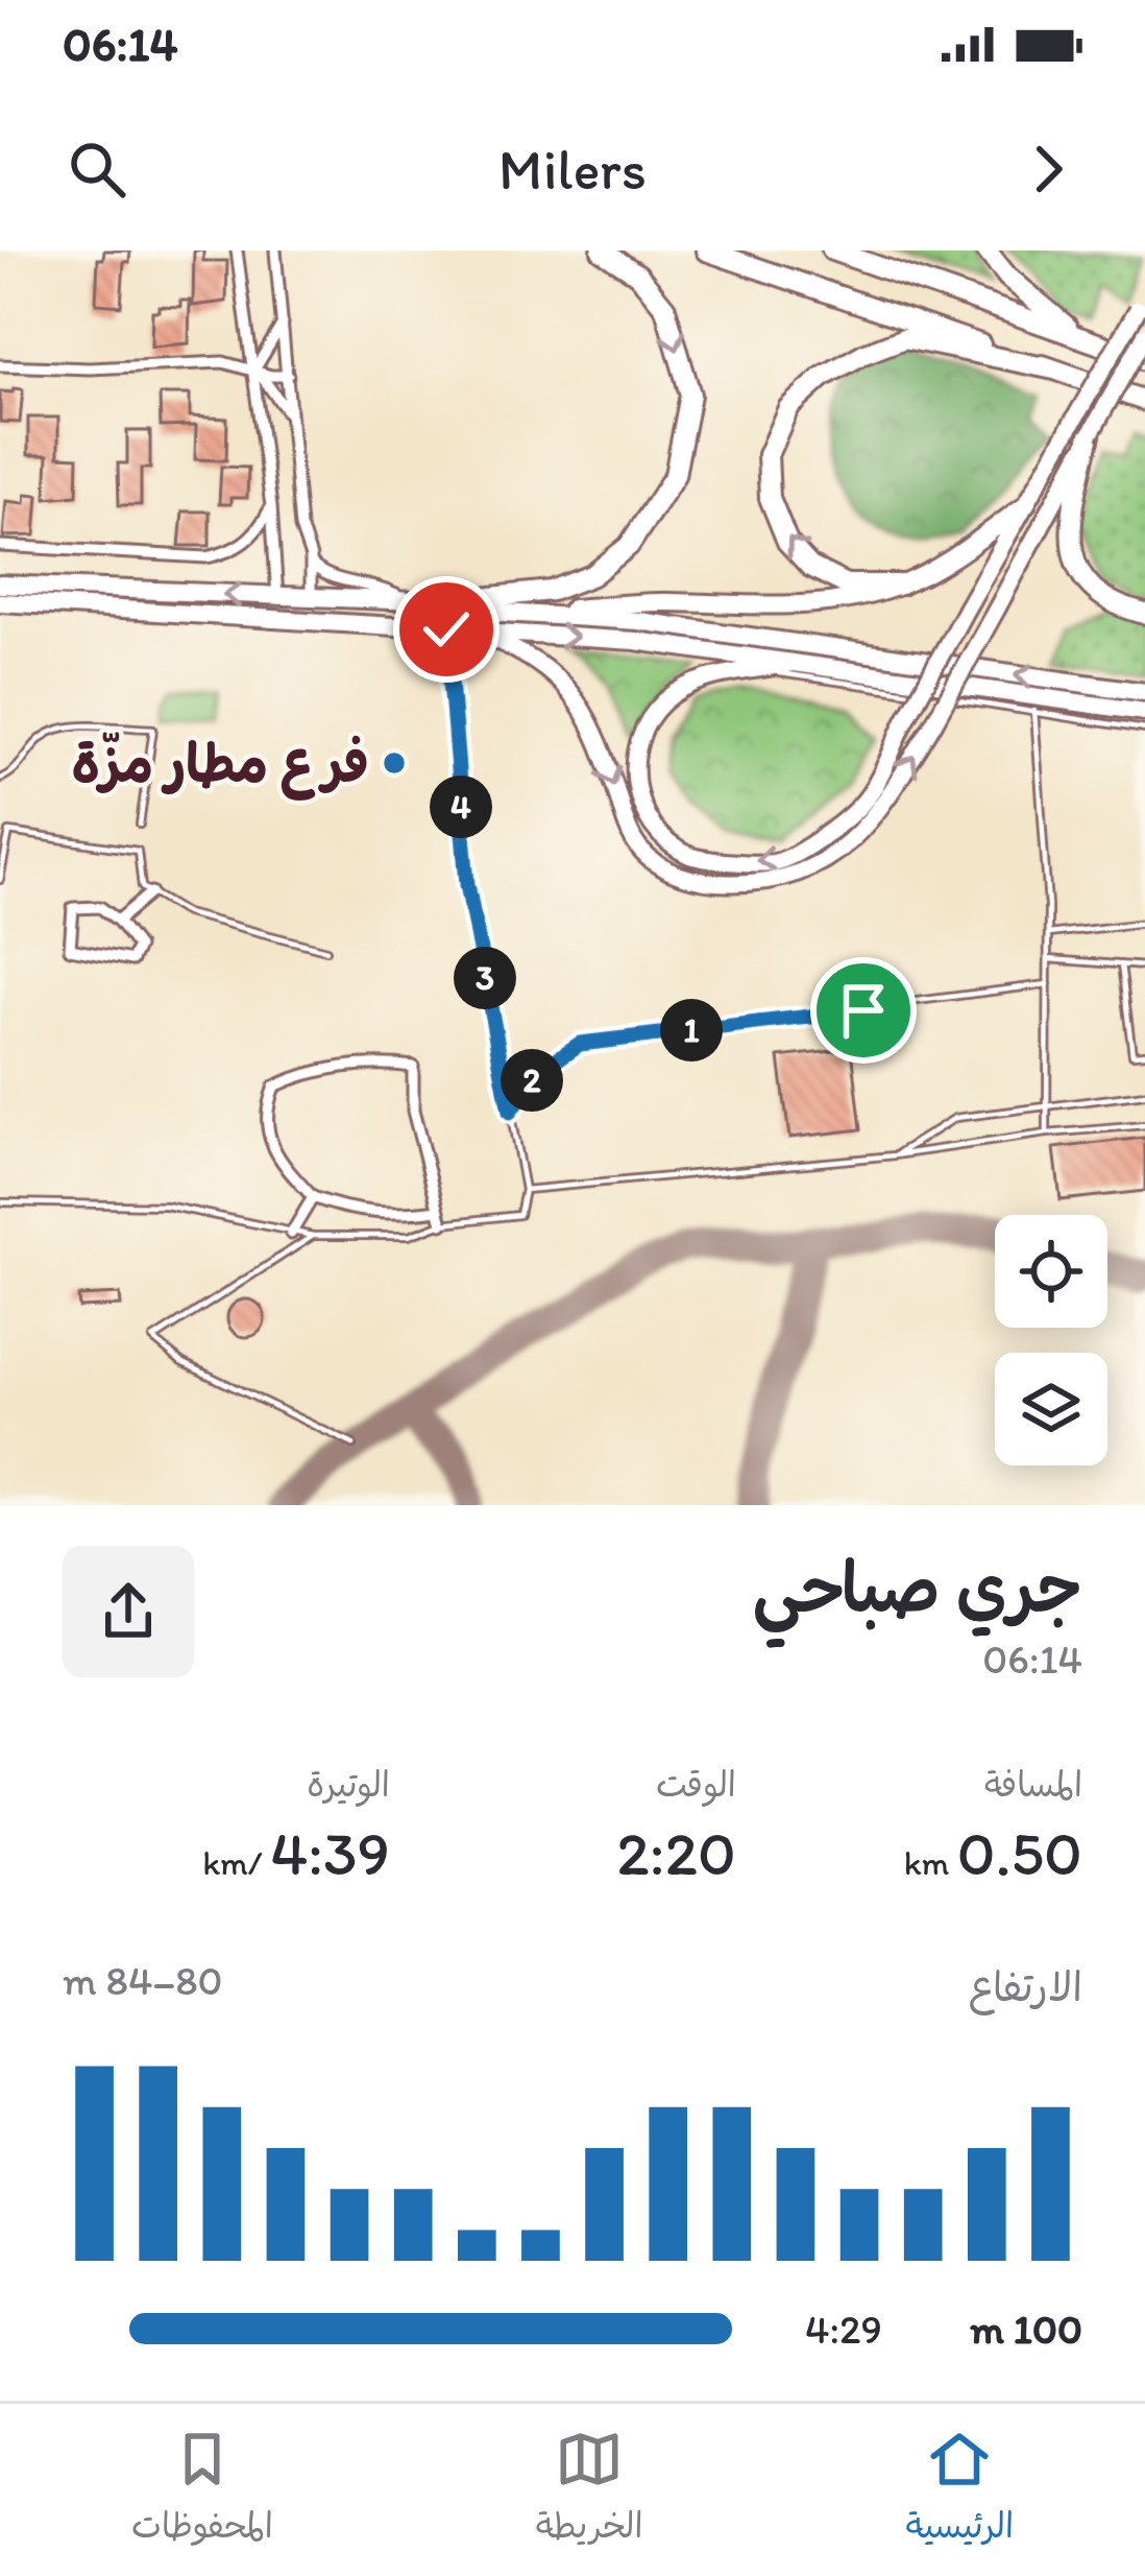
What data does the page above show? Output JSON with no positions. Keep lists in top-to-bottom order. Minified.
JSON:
{"places":["فرع مطار مزّة"],"page":{"status":"06:14","header":"Milers","pins":["4","3","1","2"],"heading":["جري صباحي","06:14"],"stats":[["المسافة","0.50 km"],["الوقت","2:20"],["الوتيرة","4:39 /km"]],"chart":["الارتفاع","80–84 m"],"list":[{"name":"100 m","note":"4:29"}],"tabs":["الرئيسية","الخريطة","المحفوظات"]}}
